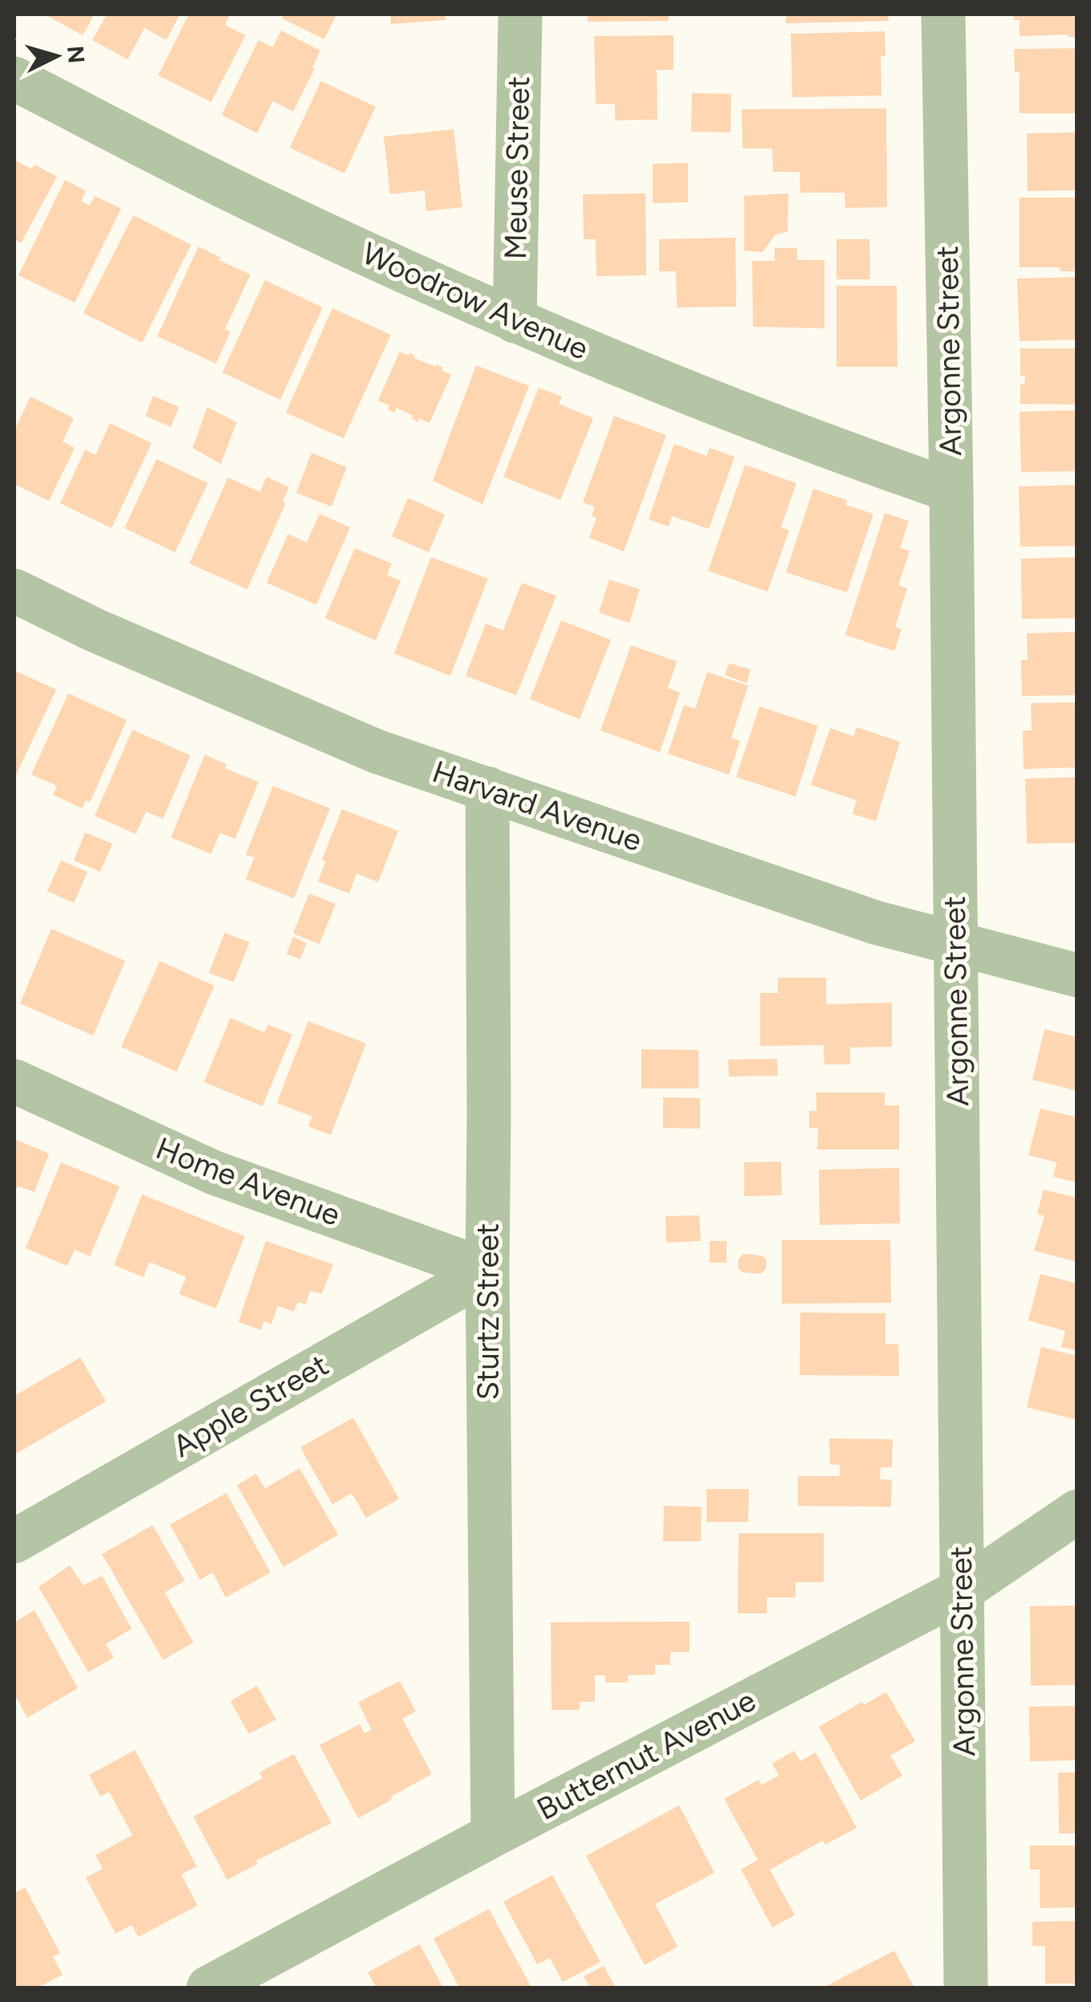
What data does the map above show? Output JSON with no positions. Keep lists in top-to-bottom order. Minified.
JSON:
{"streets":{"street":["Meuse Street","Woodrow Avenue","Argonne Street","Harvard Avenue","Home Avenue","Sturtz Street","Apple Street","Butternut Avenue"]},"crossings":[["Meuse Street","Woodrow Avenue"],["Woodrow Avenue","Argonne Street"],["Argonne Street","Harvard Avenue"],["Argonne Street","Butternut Avenue"],["Harvard Avenue","Sturtz Street"],["Home Avenue","Sturtz Street"],["Home Avenue","Apple Street"],["Sturtz Street","Apple Street"],["Sturtz Street","Butternut Avenue"]],"north":"right"}
